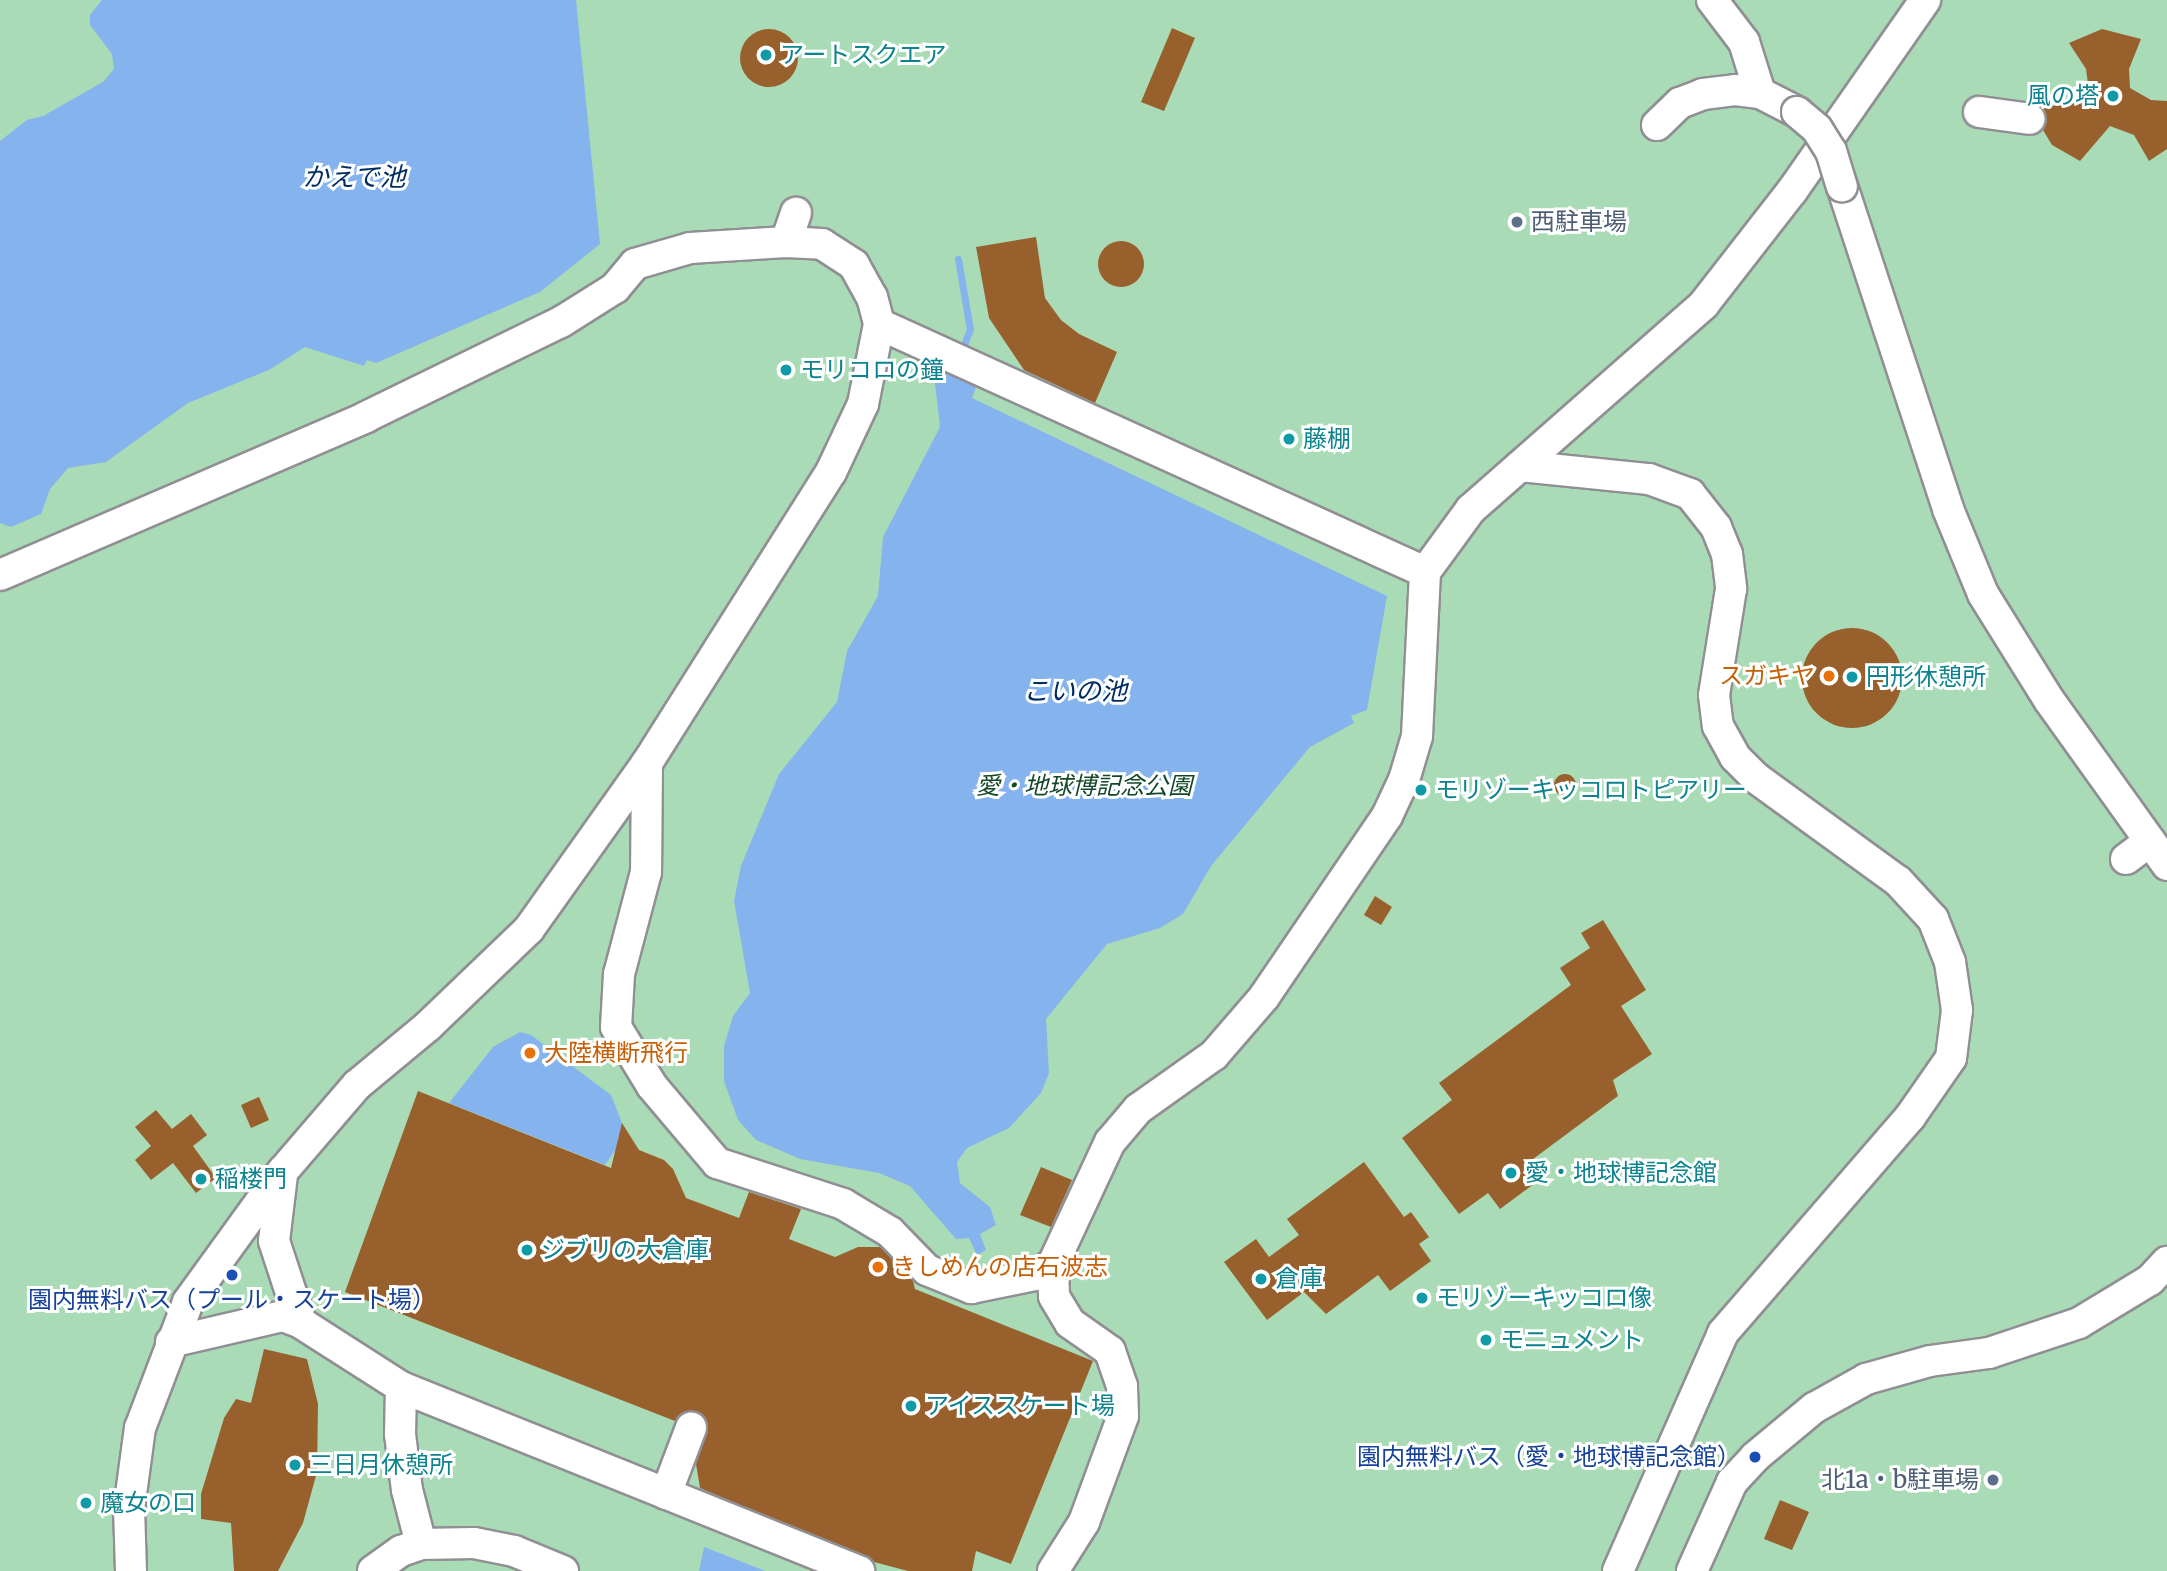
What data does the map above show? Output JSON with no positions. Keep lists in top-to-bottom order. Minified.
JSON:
{"water":["かえで池","こいの池"],"parks":["愛・地球博記念公園"],"places":["アートスクエア","風の塔","西駐車場","モリコロの鐘","藤棚","スガキヤ","円形休憩所","モリゾーキッコロトピアリー","大陸横断飛行","愛・地球博記念館","稲楼門","ジブリの大倉庫","きしめんの店石波志","園内無料バス（プール・スケート場）","倉庫","モリゾーキッコロ像","モニュメント","アイススケート場","園内無料バス（愛・地球博記念館）","三日月休憩所","北1a・b駐車場","魔女の口"]}
